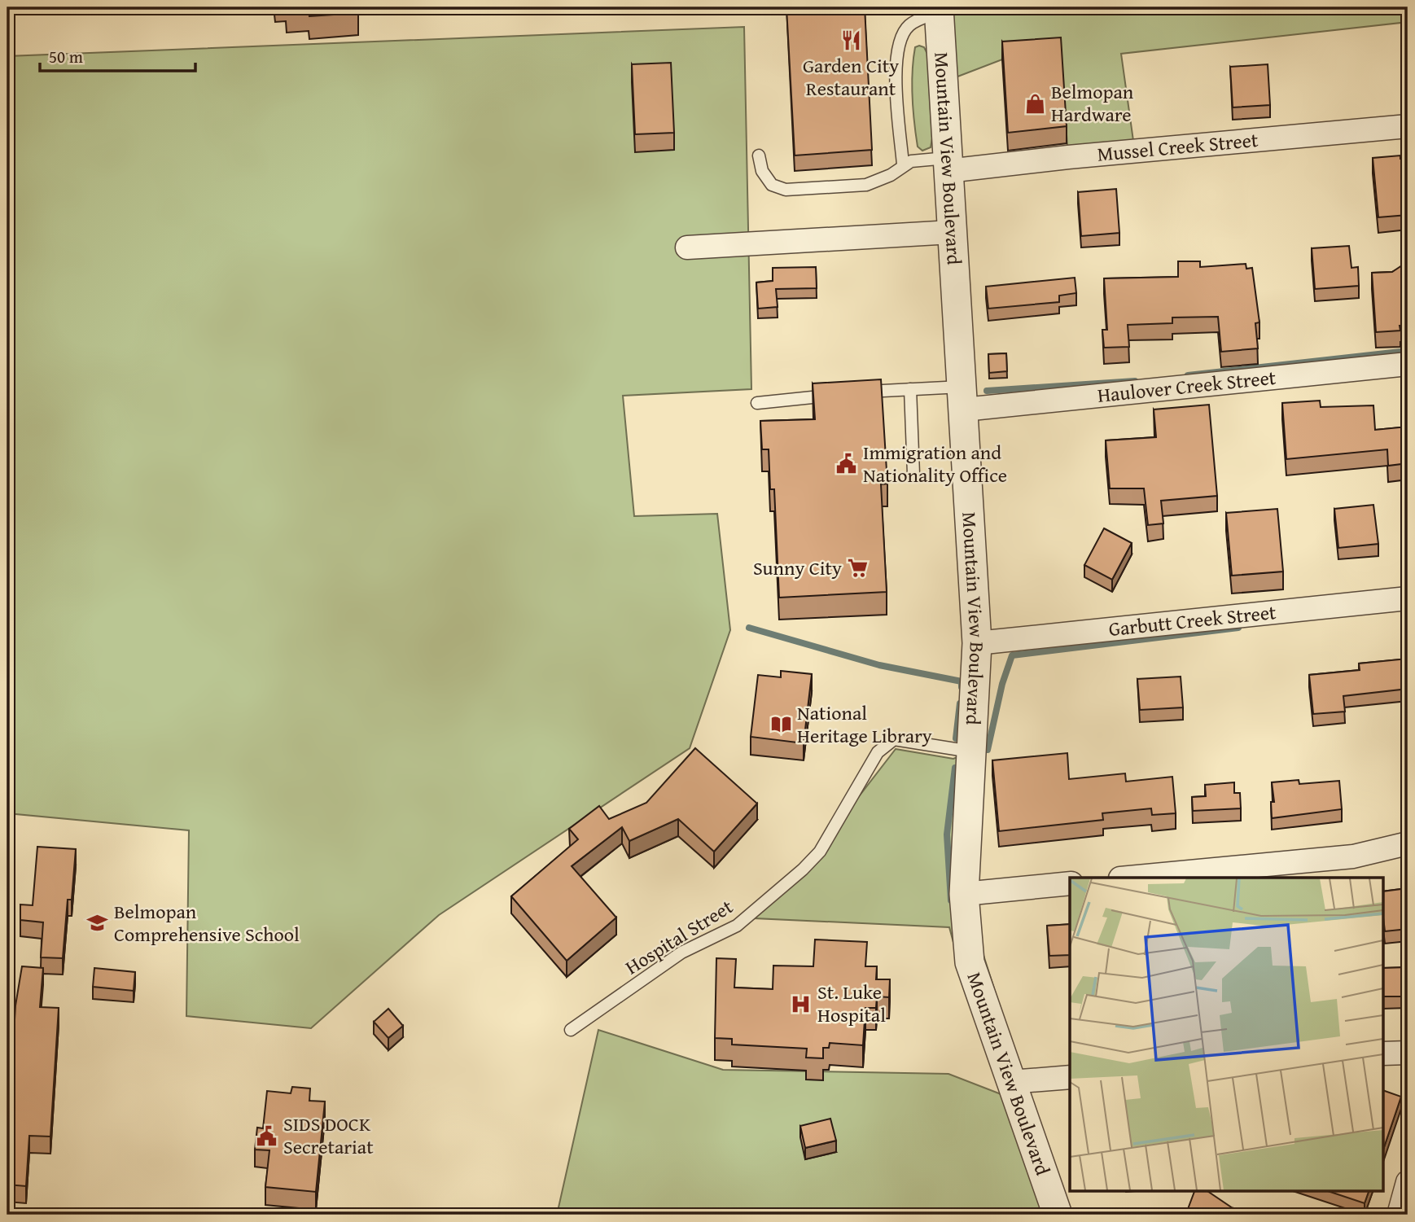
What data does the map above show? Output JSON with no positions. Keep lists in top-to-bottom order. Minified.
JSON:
{"streets":{"street":["Mussel Creek Street","Mountain View Boulevard","Haulover Creek Street","Garbutt Creek Street"],"lane":["Hospital Street"]},"crossings":[["Mussel Creek Street","Mountain View Boulevard"],["Mountain View Boulevard","Haulover Creek Street"],["Mountain View Boulevard","Garbutt Creek Street"],["Mountain View Boulevard","Hospital Street"]],"places":{"restaurant":["Garden City Restaurant"],"shop":["Belmopan Hardware"],"public building":["Immigration and Nationality Office","SIDS DOCK Secretariat"],"supermarket":["Sunny City"],"library":["National Heritage Library"],"school or university":["Belmopan Comprehensive School"],"hospital":["St. Luke Hospital"]},"scale_bar":"50 m"}
